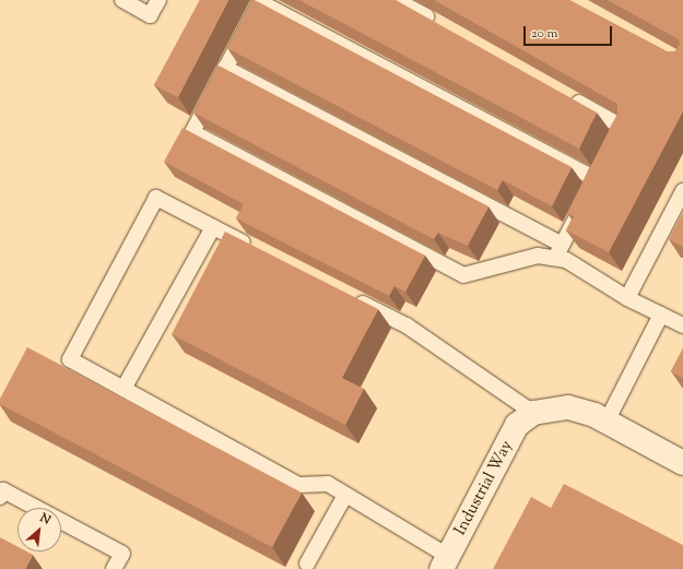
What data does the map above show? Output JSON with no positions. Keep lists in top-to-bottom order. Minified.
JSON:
{"streets":{"street":["Industrial Way"]},"scale_bar":"20 m","north":"top right"}
